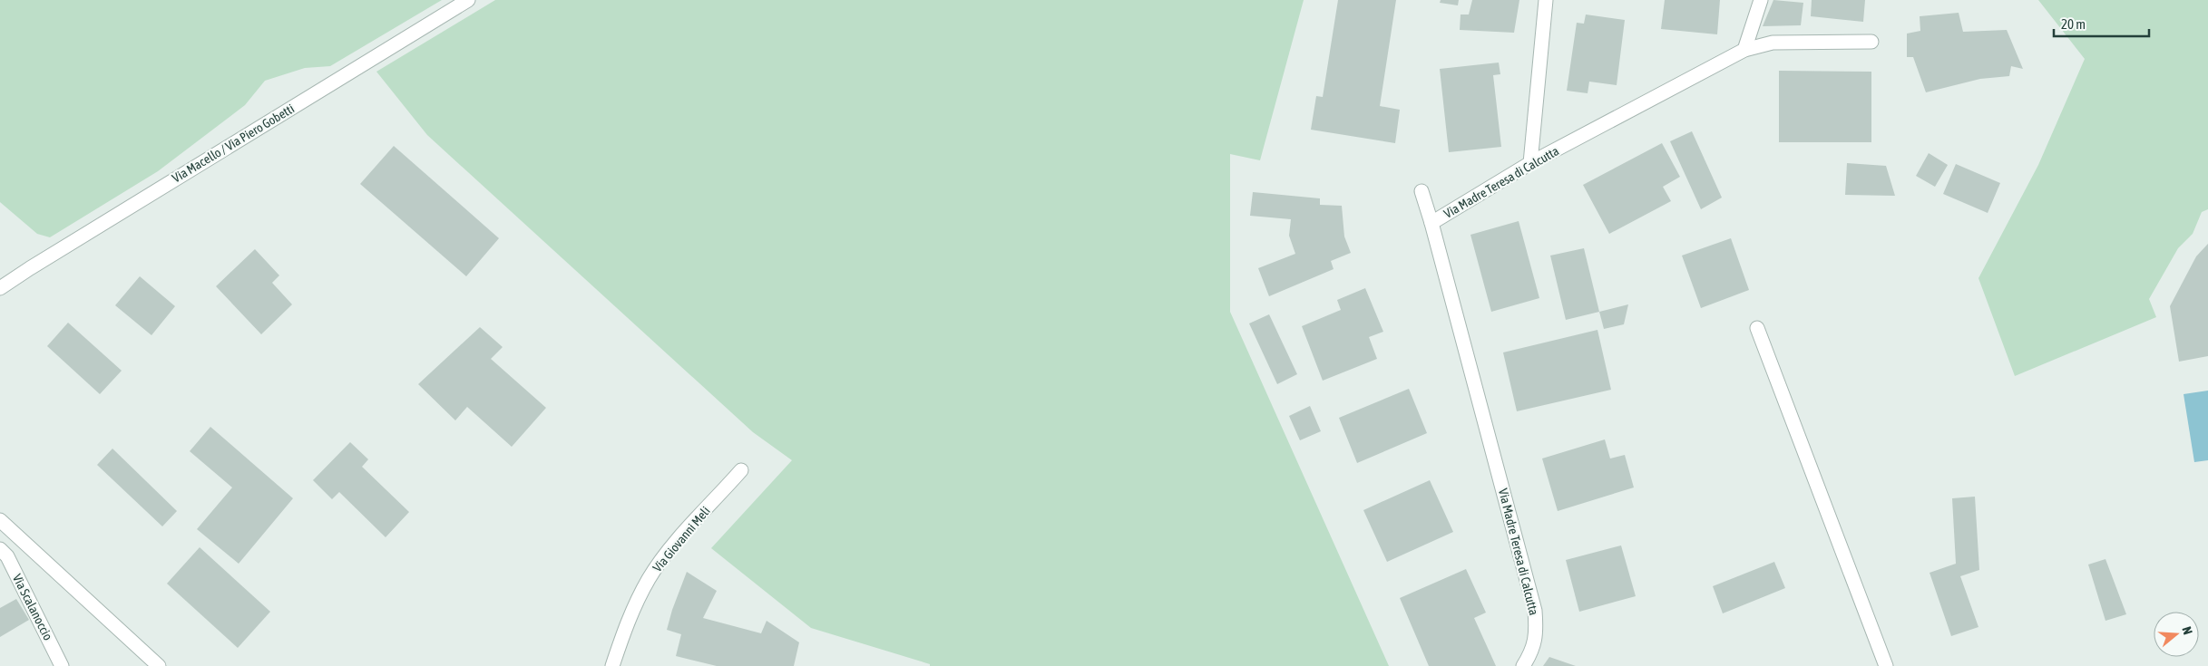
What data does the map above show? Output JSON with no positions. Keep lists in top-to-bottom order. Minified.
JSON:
{"streets":{"street":["Via Macello / Via Piero Gobetti","Via Madre Teresa di Calcutta","Via Giovanni Meli","Via Scalanoccio"]},"scale_bar":"20 m","north":"right"}
